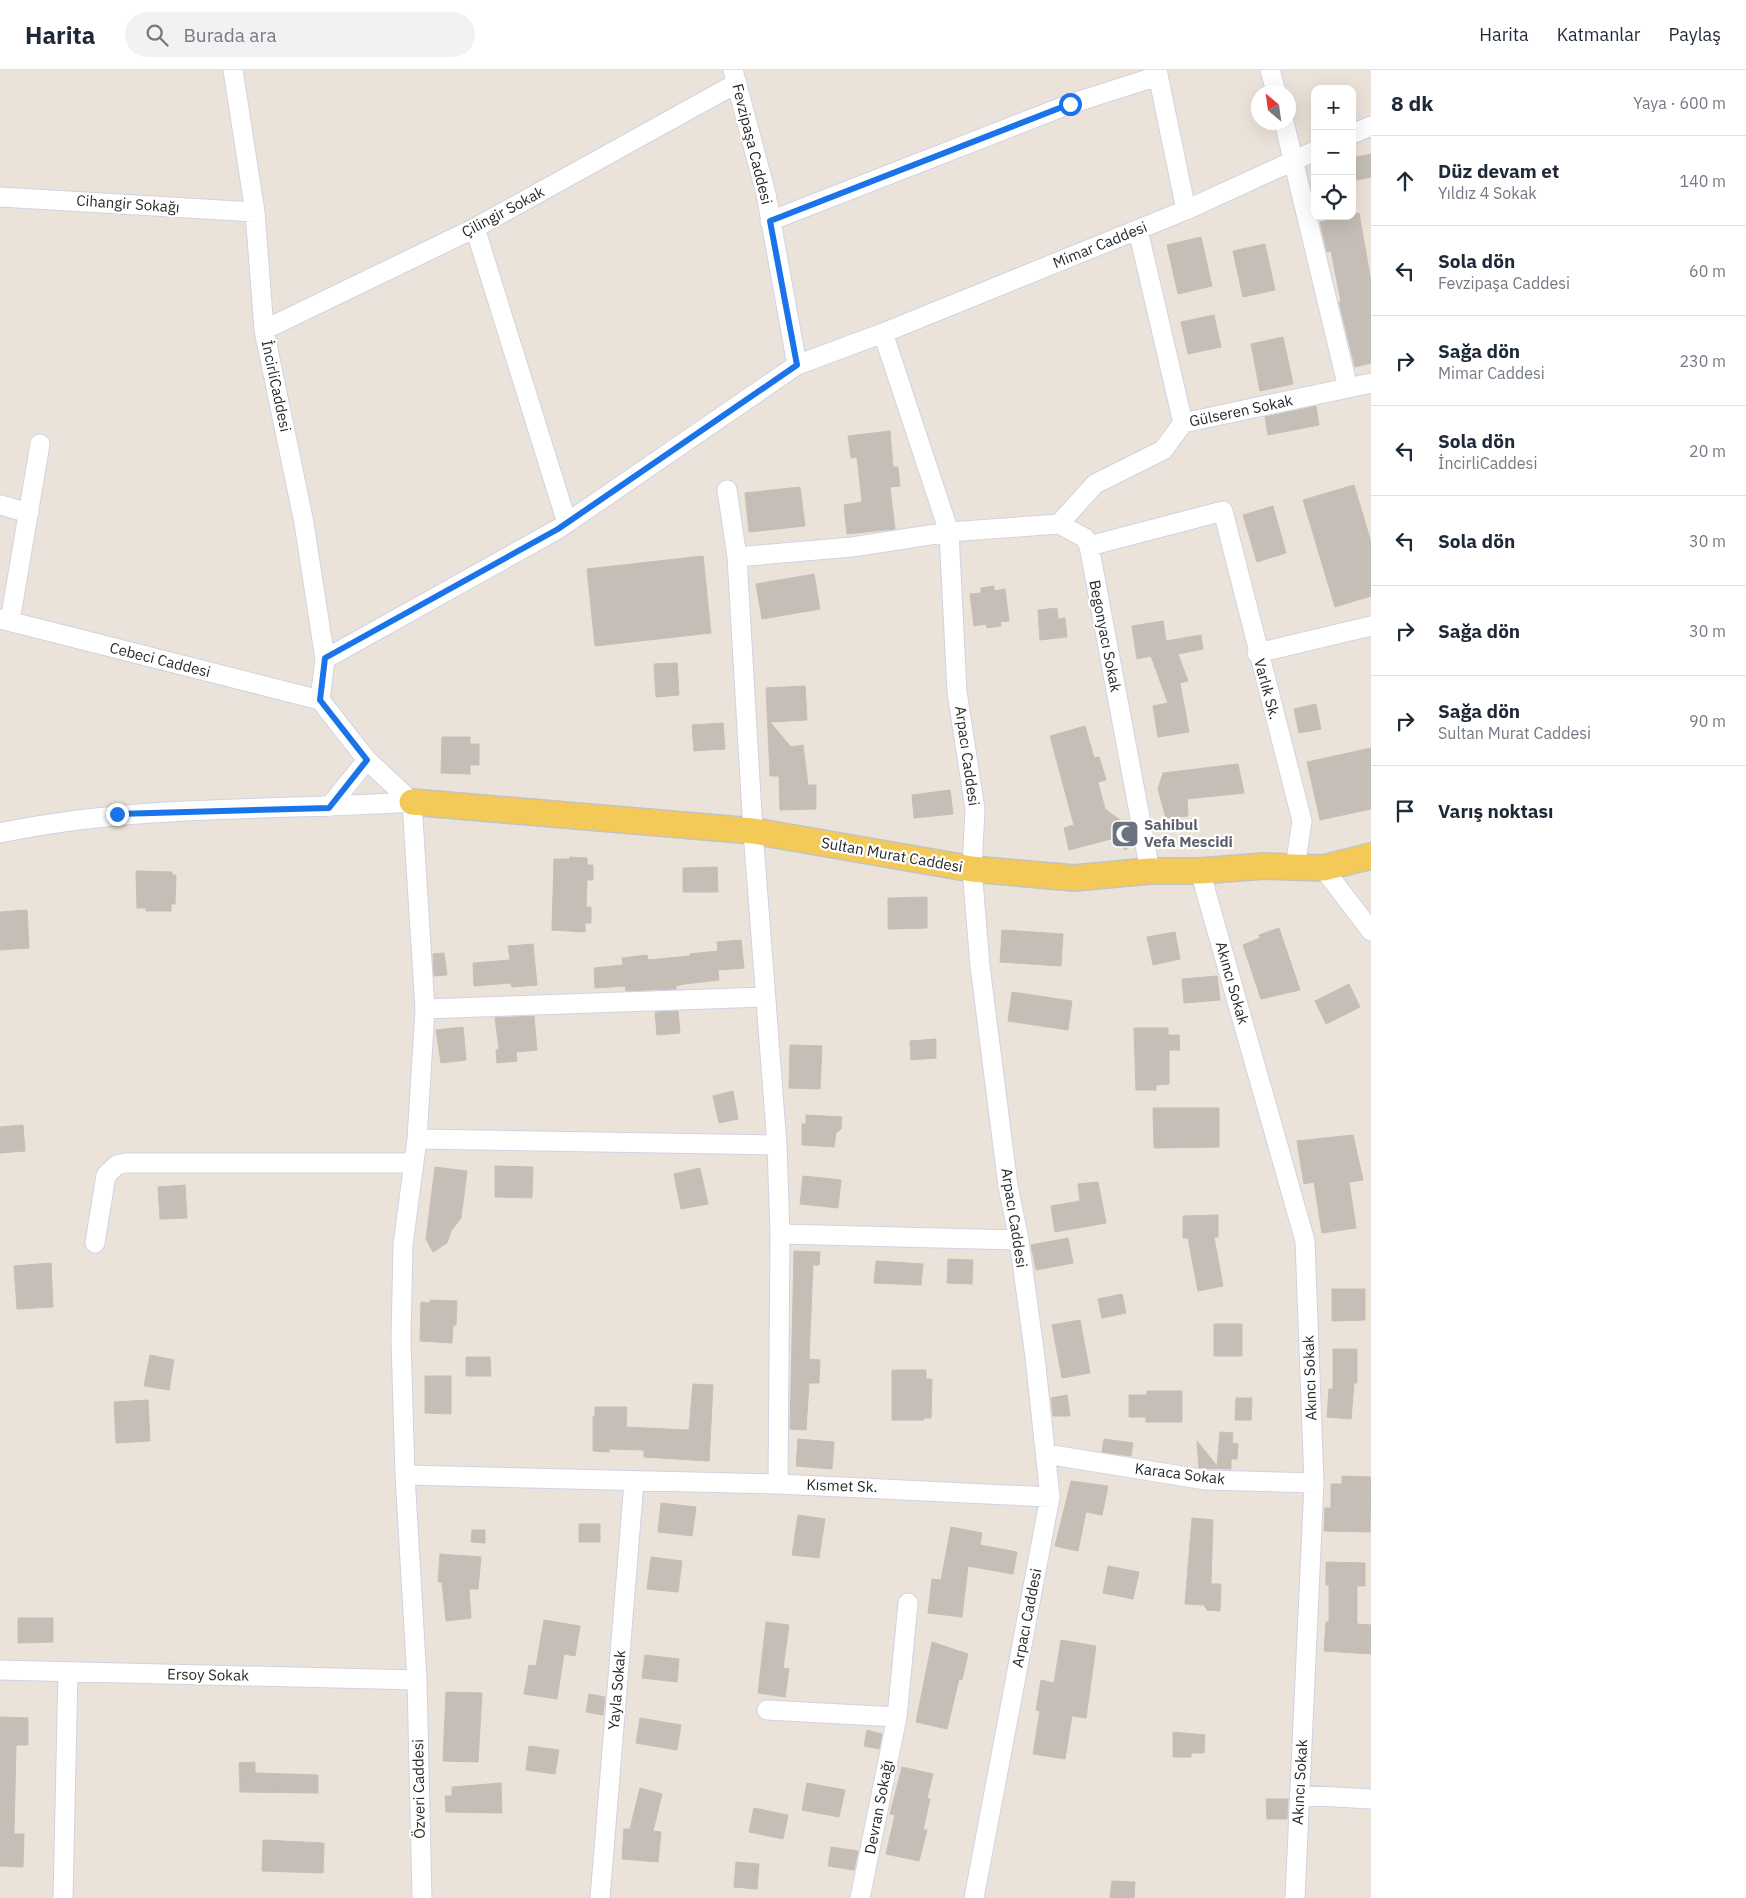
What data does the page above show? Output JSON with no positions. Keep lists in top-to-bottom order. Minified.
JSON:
{"streets":{"main road":["Sultan Murat Caddesi"],"street":["Fevzipaşa Caddesi","Cihangir Sokağı","Çilingir Sokak","Mimar Caddesi","İncirliCaddesi","Gülseren Sokak","Begonyacı Sokak","Cebeci Caddesi","Varlık Sk.","Arpacı Caddesi","Akıncı Sokak","Karaca Sokak","Kısmet Sk.","Ersoy Sokak","Yayla Sokak","Özveri Caddesi","Devran Sokağı"]},"crossings":[["Fevzipaşa Caddesi","Çilingir Sokak"],["Fevzipaşa Caddesi","Mimar Caddesi"],["Cihangir Sokağı","İncirliCaddesi"],["Çilingir Sokak","İncirliCaddesi"],["Mimar Caddesi","Arpacı Caddesi"],["İncirliCaddesi","Cebeci Caddesi"],["Begonyacı Sokak","Varlık Sk."],["Begonyacı Sokak","Sultan Murat Caddesi"],["Varlık Sk.","Sultan Murat Caddesi"],["Arpacı Caddesi","Sultan Murat Caddesi"],["Arpacı Caddesi","Karaca Sokak"],["Arpacı Caddesi","Kısmet Sk."],["Sultan Murat Caddesi","Akıncı Sokak"],["Sultan Murat Caddesi","Özveri Caddesi"],["Akıncı Sokak","Karaca Sokak"],["Kısmet Sk.","Yayla Sokak"],["Kısmet Sk.","Özveri Caddesi"],["Ersoy Sokak","Özveri Caddesi"]],"places":{"mosque":["Sahibul Vefa Mescidi"]},"north":"top left","page":{"header":"Harita","search":"Burada ara","nav":["Harita","Katmanlar","Paylaş"],"heading":["8 dk","Yaya · 600 m"],"map_buttons":["+","−"],"list":[["Düz devam et","Yıldız 4 Sokak","140 m"],["Sola dön","Fevzipaşa Caddesi","60 m"],["Sağa dön","Mimar Caddesi","230 m"],["Sola dön","İncirliCaddesi","20 m"],["Sola dön","30 m"],["Sağa dön","30 m"],["Sağa dön","Sultan Murat Caddesi","90 m"],"Varış noktası"]}}
